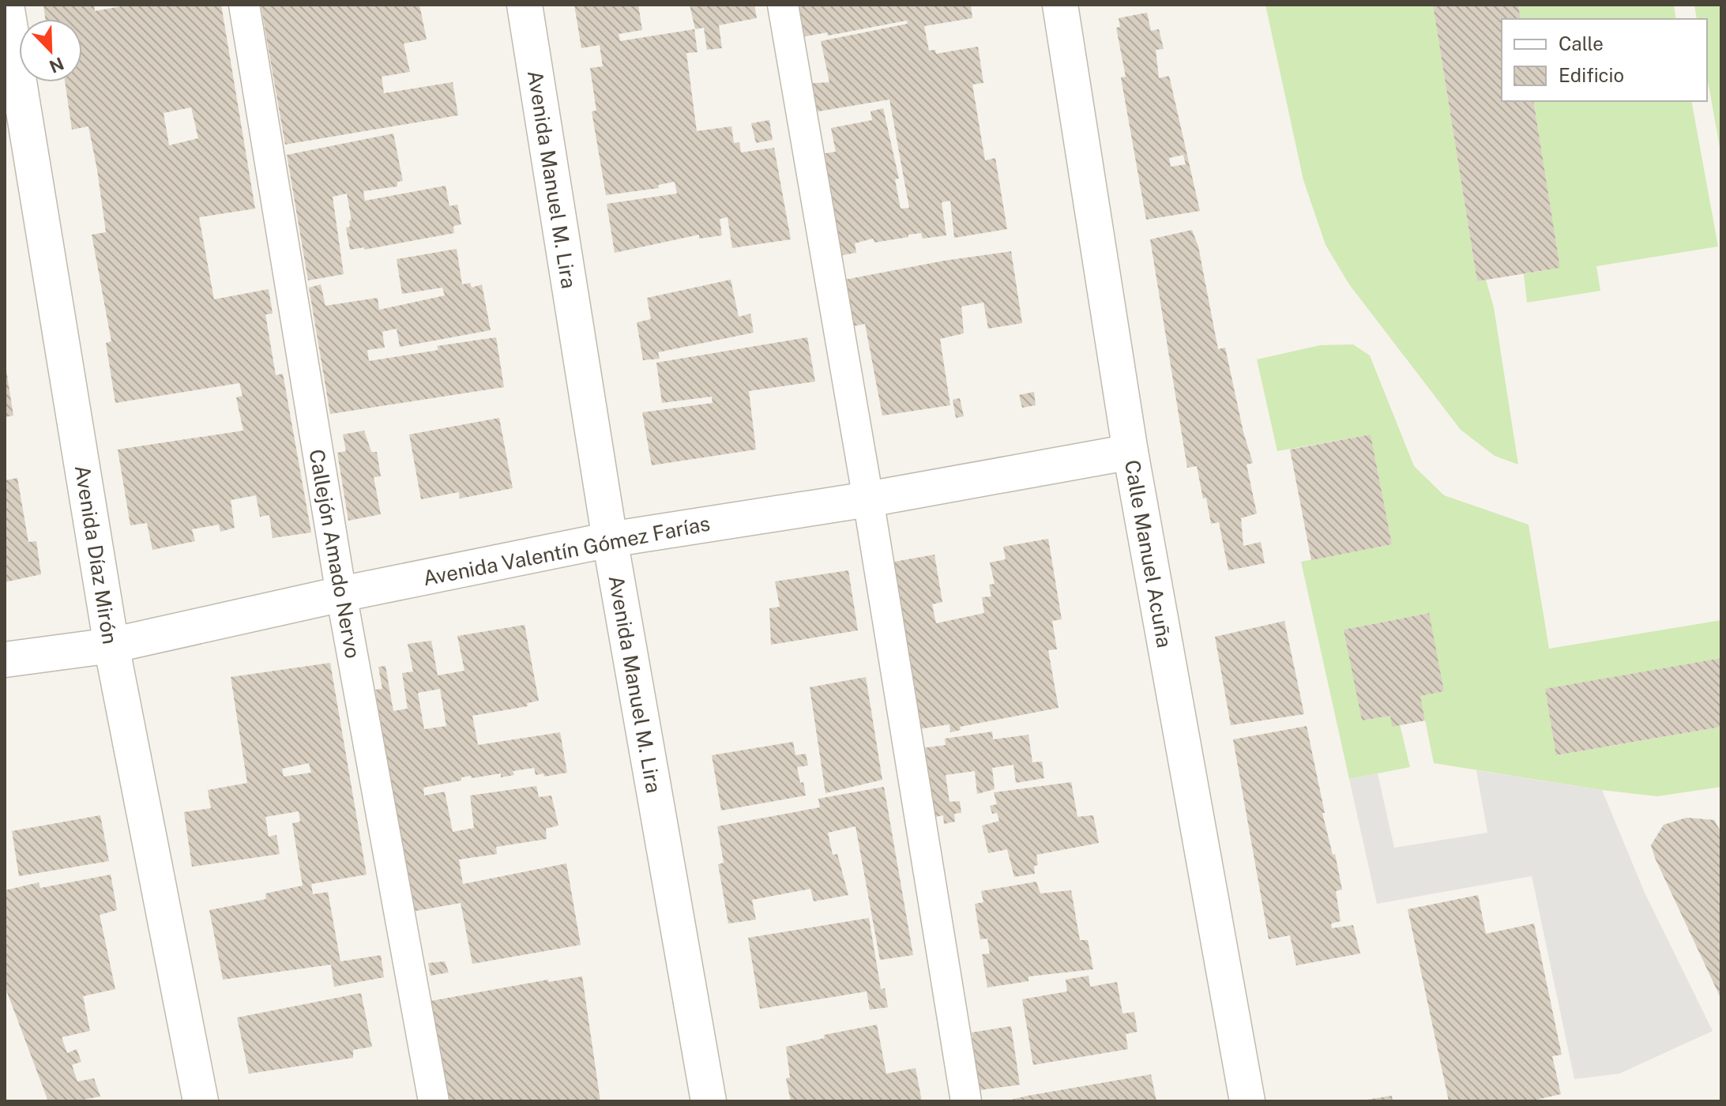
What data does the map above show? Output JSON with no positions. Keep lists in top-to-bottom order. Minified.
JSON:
{"streets":{"street":["Avenida Manuel M. Lira","Avenida Valentín Gómez Farías","Calle Manuel Acuña","Avenida Díaz Mirón"],"lane":["Callejón Amado Nervo"]},"crossings":[["Avenida Manuel M. Lira","Avenida Valentín Gómez Farías"],["Avenida Valentín Gómez Farías","Callejón Amado Nervo"],["Avenida Valentín Gómez Farías","Calle Manuel Acuña"],["Avenida Valentín Gómez Farías","Avenida Díaz Mirón"]],"legend":["Calle","Edificio"],"north":"bottom right"}
